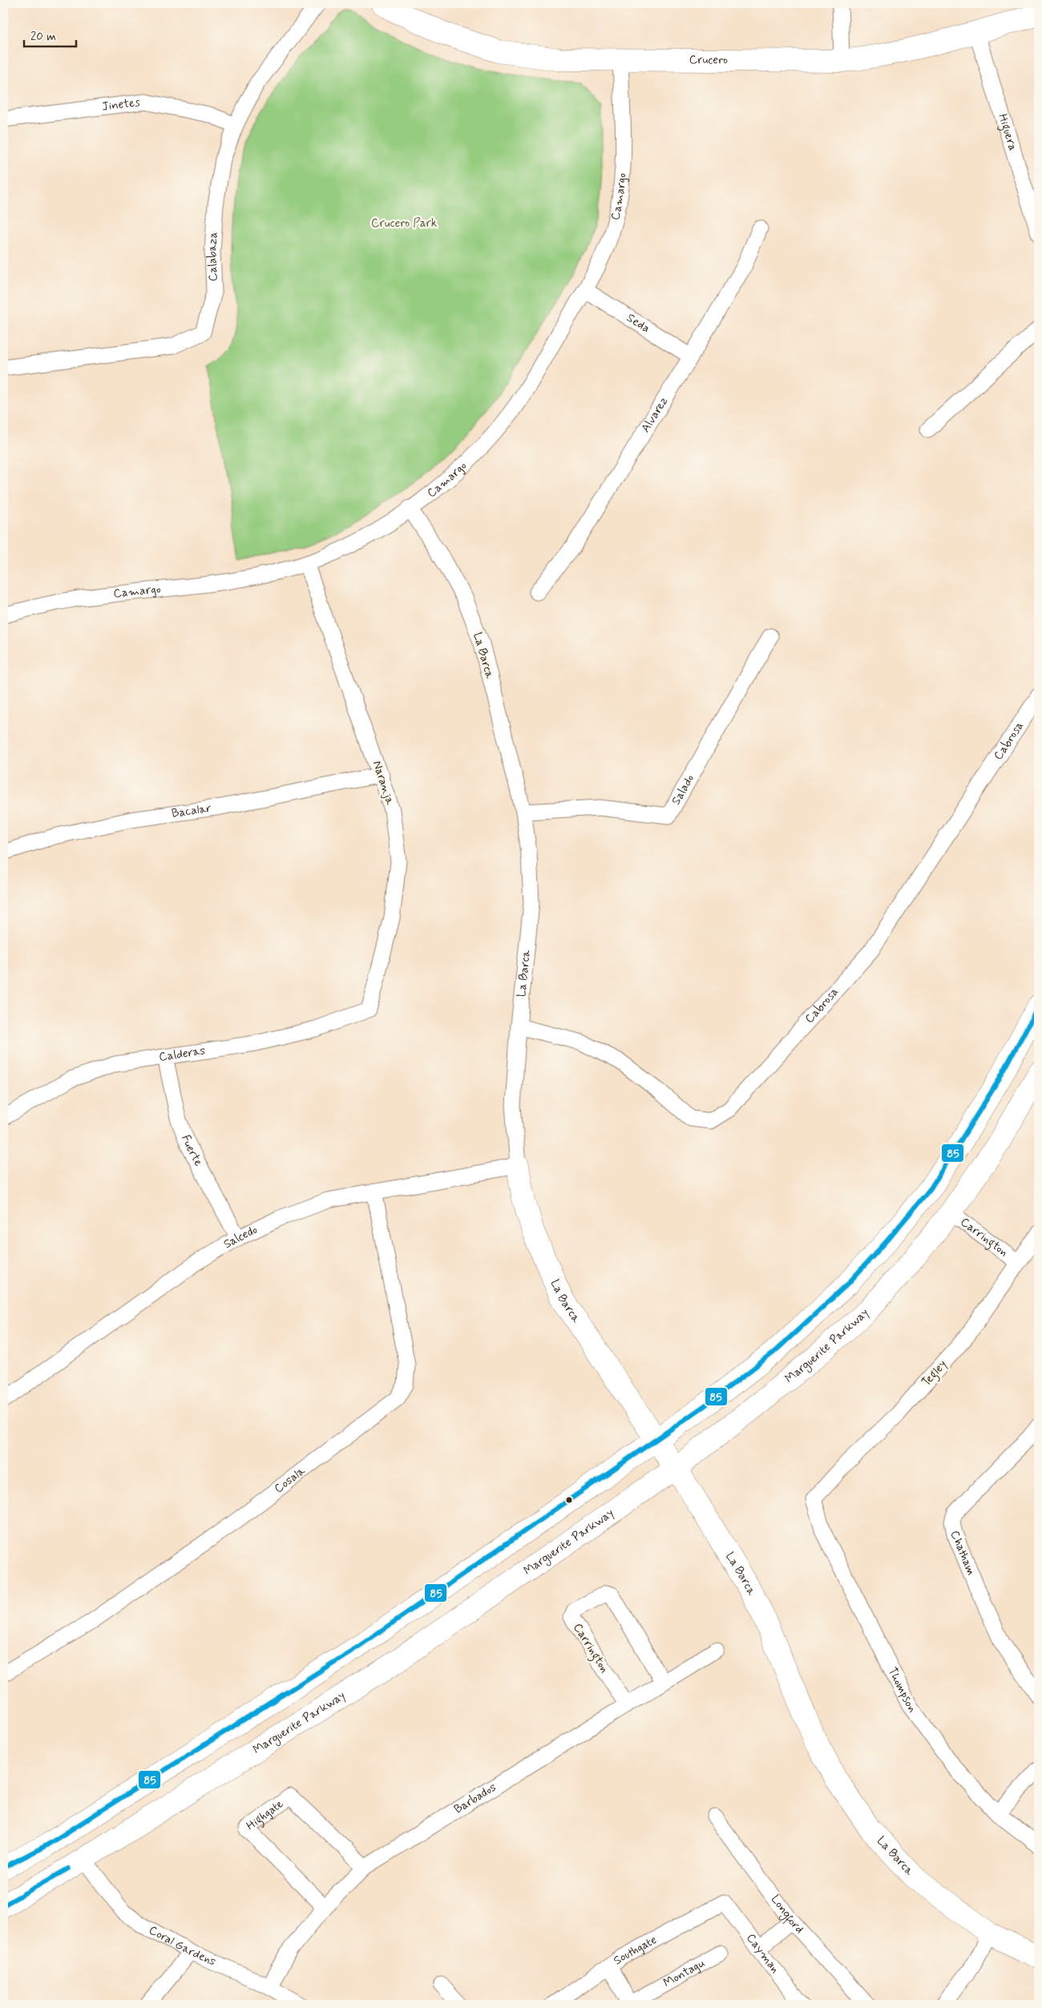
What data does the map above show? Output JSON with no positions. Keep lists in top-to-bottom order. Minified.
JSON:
{"streets":{"main road":["Crucero","La Barca","Marguerite Parkway"],"street":["Jinetes","Higuera","Camargo","Calabaza","Seda","Alvarez","Cabrosa","Naranja","Salado","Bacalar","Calderas","Fuerte","Salcedo","Carrington","Tegley","Cosala","Chatham","Thompson","Barbados","Highgate","Longford","Coral Gardens","Southgate","Cayman","Montagu"]},"crossings":[["Crucero","Higuera"],["Crucero","Camargo"],["Jinetes","Calabaza"],["Camargo","Seda"],["Camargo","La Barca"],["Camargo","Naranja"],["Seda","Alvarez"],["La Barca","Cabrosa"],["La Barca","Salado"],["La Barca","Salcedo"],["La Barca","Marguerite Parkway"],["Naranja","Bacalar"],["Naranja","Calderas"],["Calderas","Fuerte"],["Fuerte","Salcedo"],["Salcedo","Cosala"],["Carrington","Marguerite Parkway"],["Carrington","Tegley"],["Carrington","Barbados"],["Marguerite Parkway","Coral Gardens"],["Tegley","Thompson"],["Barbados","Highgate"],["Barbados","Coral Gardens"],["Southgate","Cayman"]],"parks":["Crucero Park"],"lines":["transit line 85"],"scale_bar":"20 m"}
